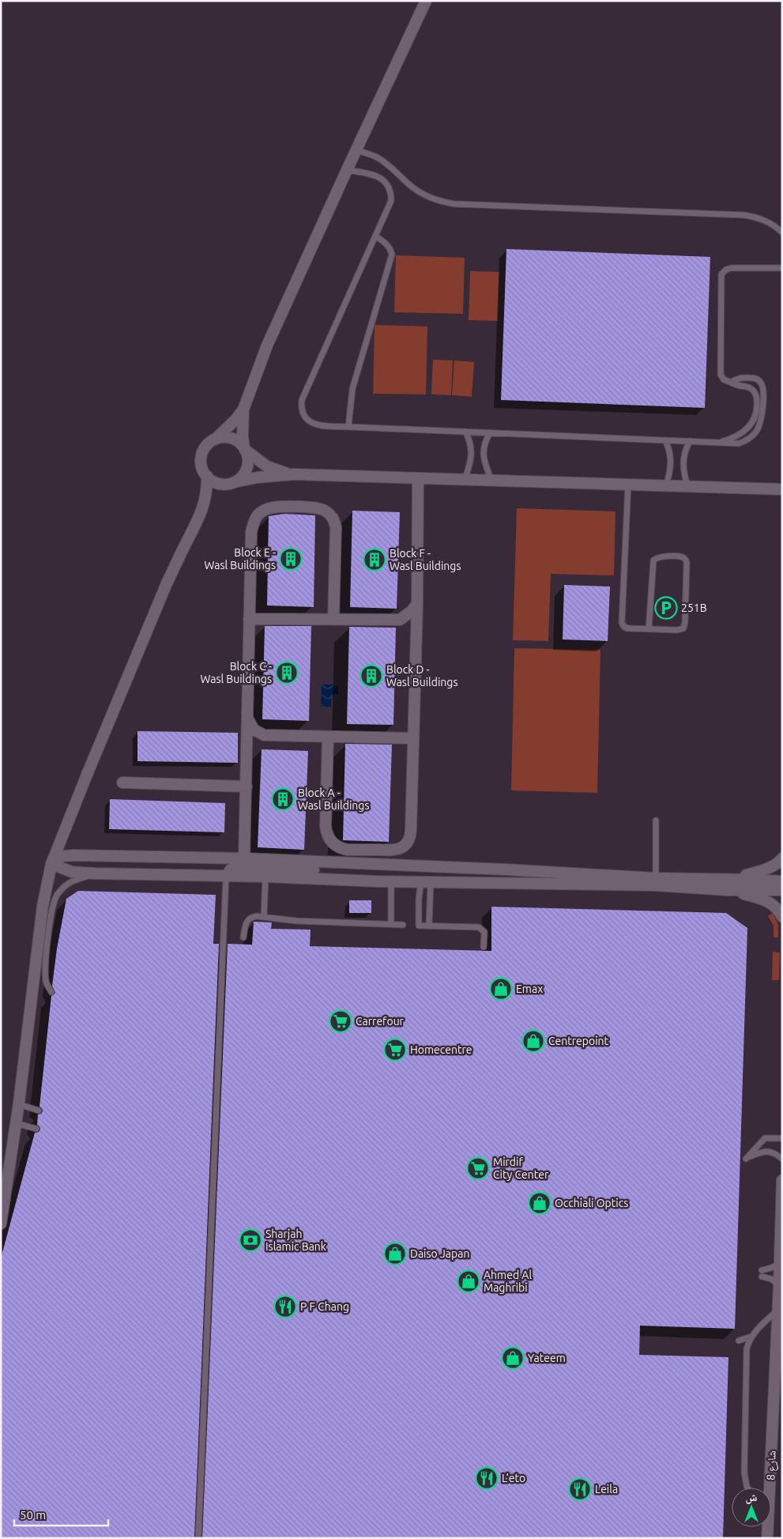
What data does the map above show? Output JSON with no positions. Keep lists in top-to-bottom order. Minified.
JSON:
{"streets":{"street":["شارع 8"]},"places":{"building":["Block E - Wasl Buildings","Block F - Wasl Buildings","Block C - Wasl Buildings","Block D - Wasl Buildings","Block A - Wasl Buildings"],"parking":["251B"],"shop":["Emax","Centrepoint","Occhiali Optics","Daiso Japan","Ahmed Al Maghribi","Yateem"],"supermarket":["Carrefour","Homecentre","Mirdif City Center"],"bank":["Sharjah Islamic Bank"],"restaurant":["P F Chang","L’eto","Leila"]},"scale_bar":"50 m","north":"top"}
